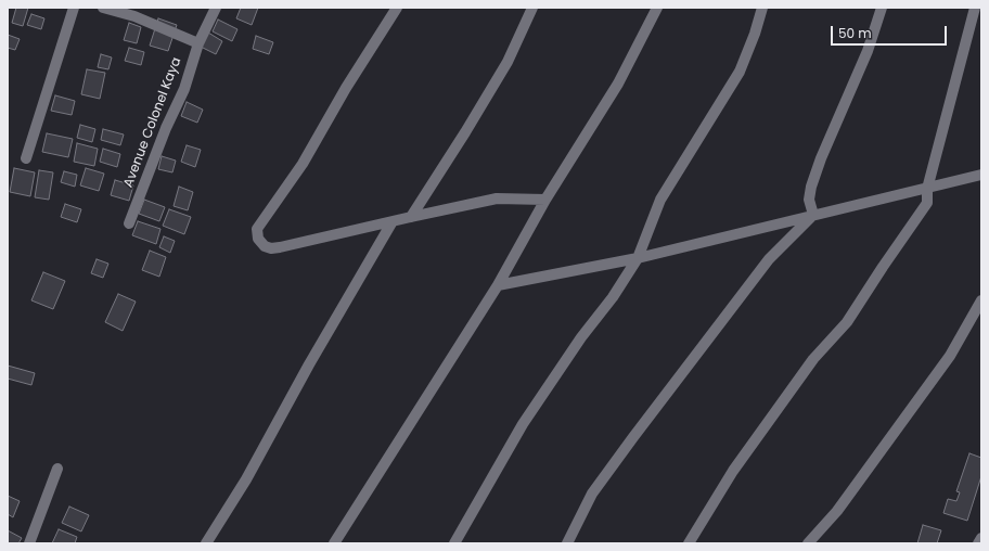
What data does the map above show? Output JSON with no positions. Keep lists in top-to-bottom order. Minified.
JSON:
{"streets":{"street":["Avenue Colonel Kaya"]},"scale_bar":"50 m"}
